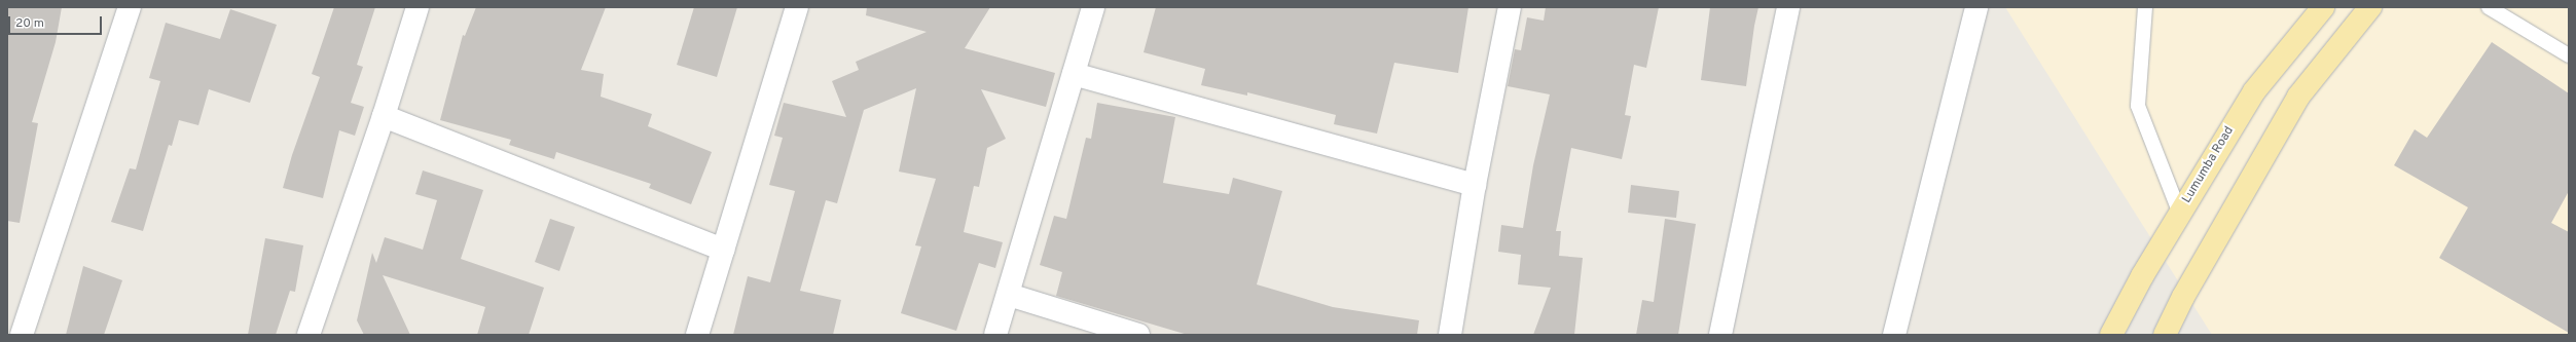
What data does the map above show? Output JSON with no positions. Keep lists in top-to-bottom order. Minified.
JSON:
{"streets":{"main road":["Lumumba Road"]},"scale_bar":"20 m"}
